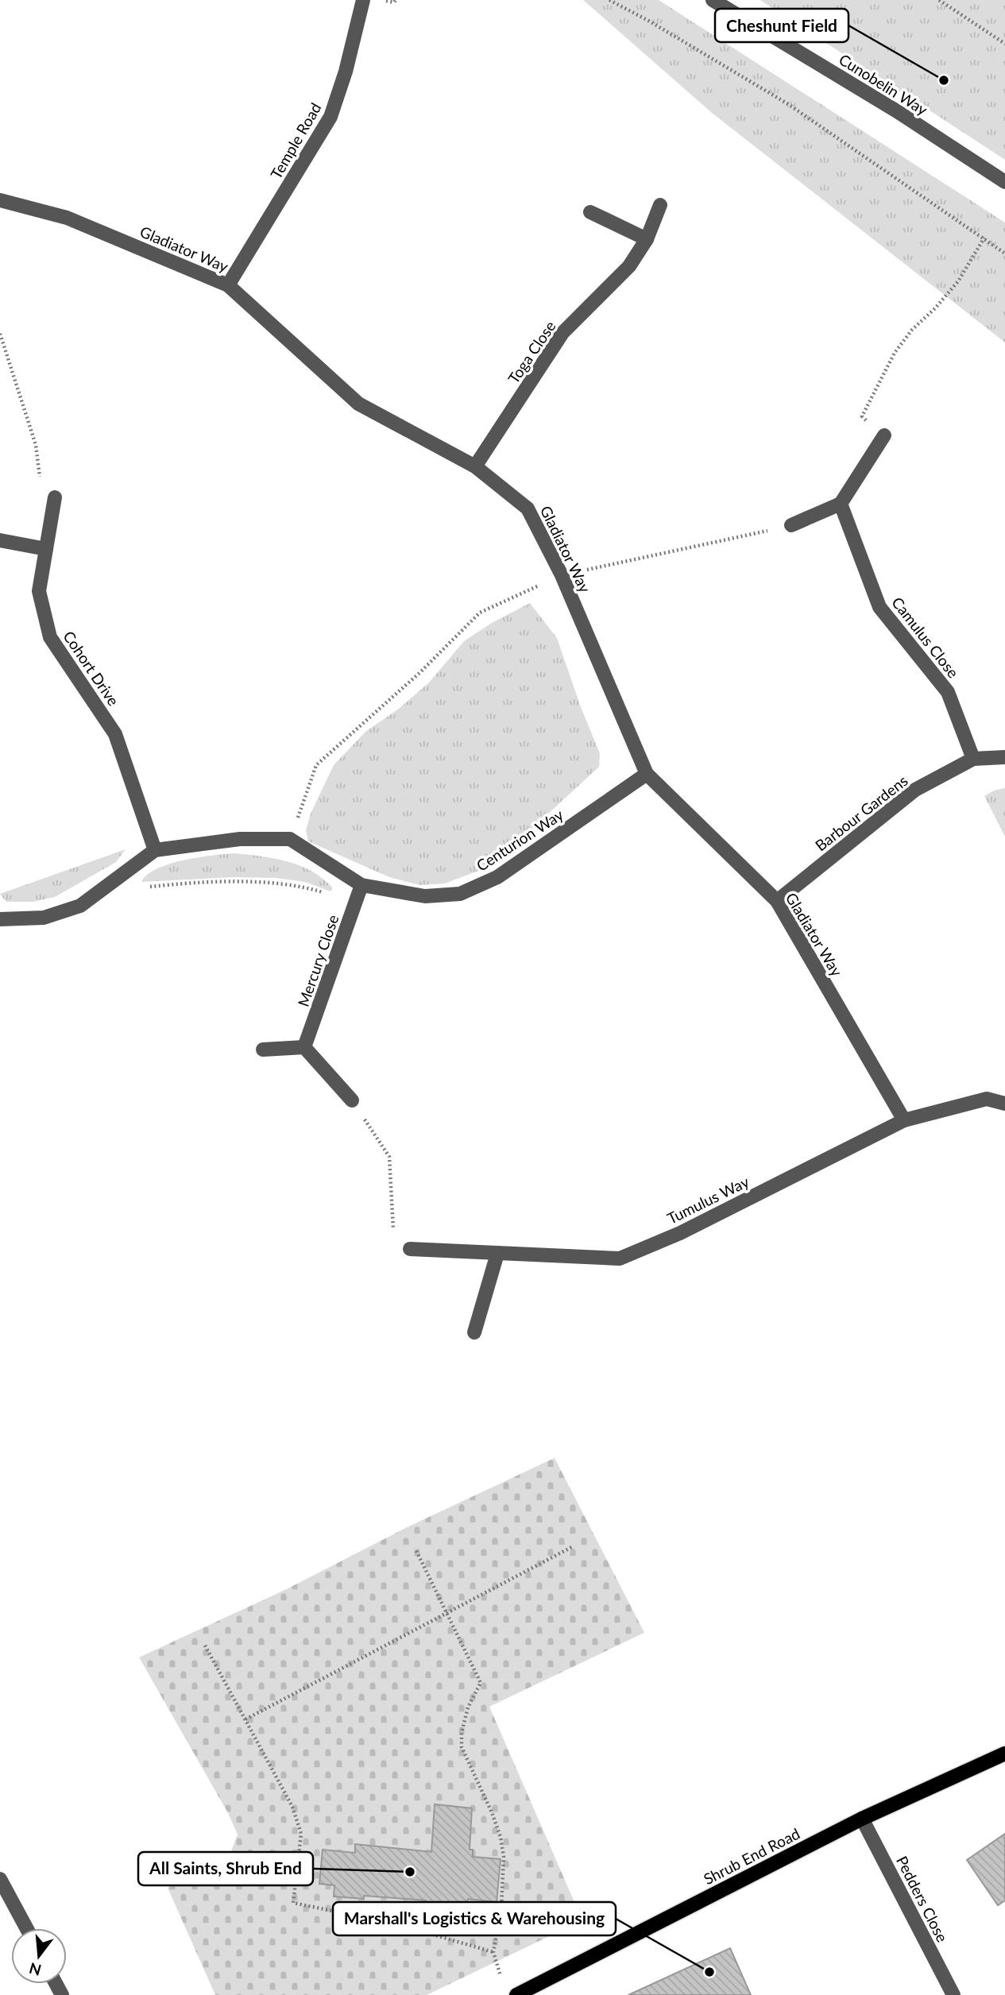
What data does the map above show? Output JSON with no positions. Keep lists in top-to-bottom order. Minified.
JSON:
{"streets":{"main road":["Shrub End Road"],"street":["Cunobelin Way","Temple Road","Gladiator Way","Toga Close","Camulus Close","Cohort Drive","Barbour Gardens","Centurion Way","Mercury Close","Tumulus Way","Pedders Close"]},"crossings":[["Temple Road","Gladiator Way"],["Gladiator Way","Toga Close"],["Gladiator Way","Barbour Gardens"],["Gladiator Way","Centurion Way"],["Gladiator Way","Tumulus Way"],["Camulus Close","Barbour Gardens"],["Centurion Way","Mercury Close"],["Shrub End Road","Pedders Close"]],"places":["Cheshunt Field","All Saints, Shrub End","Marshall's Logistics & Warehousing"],"north":"bottom"}
